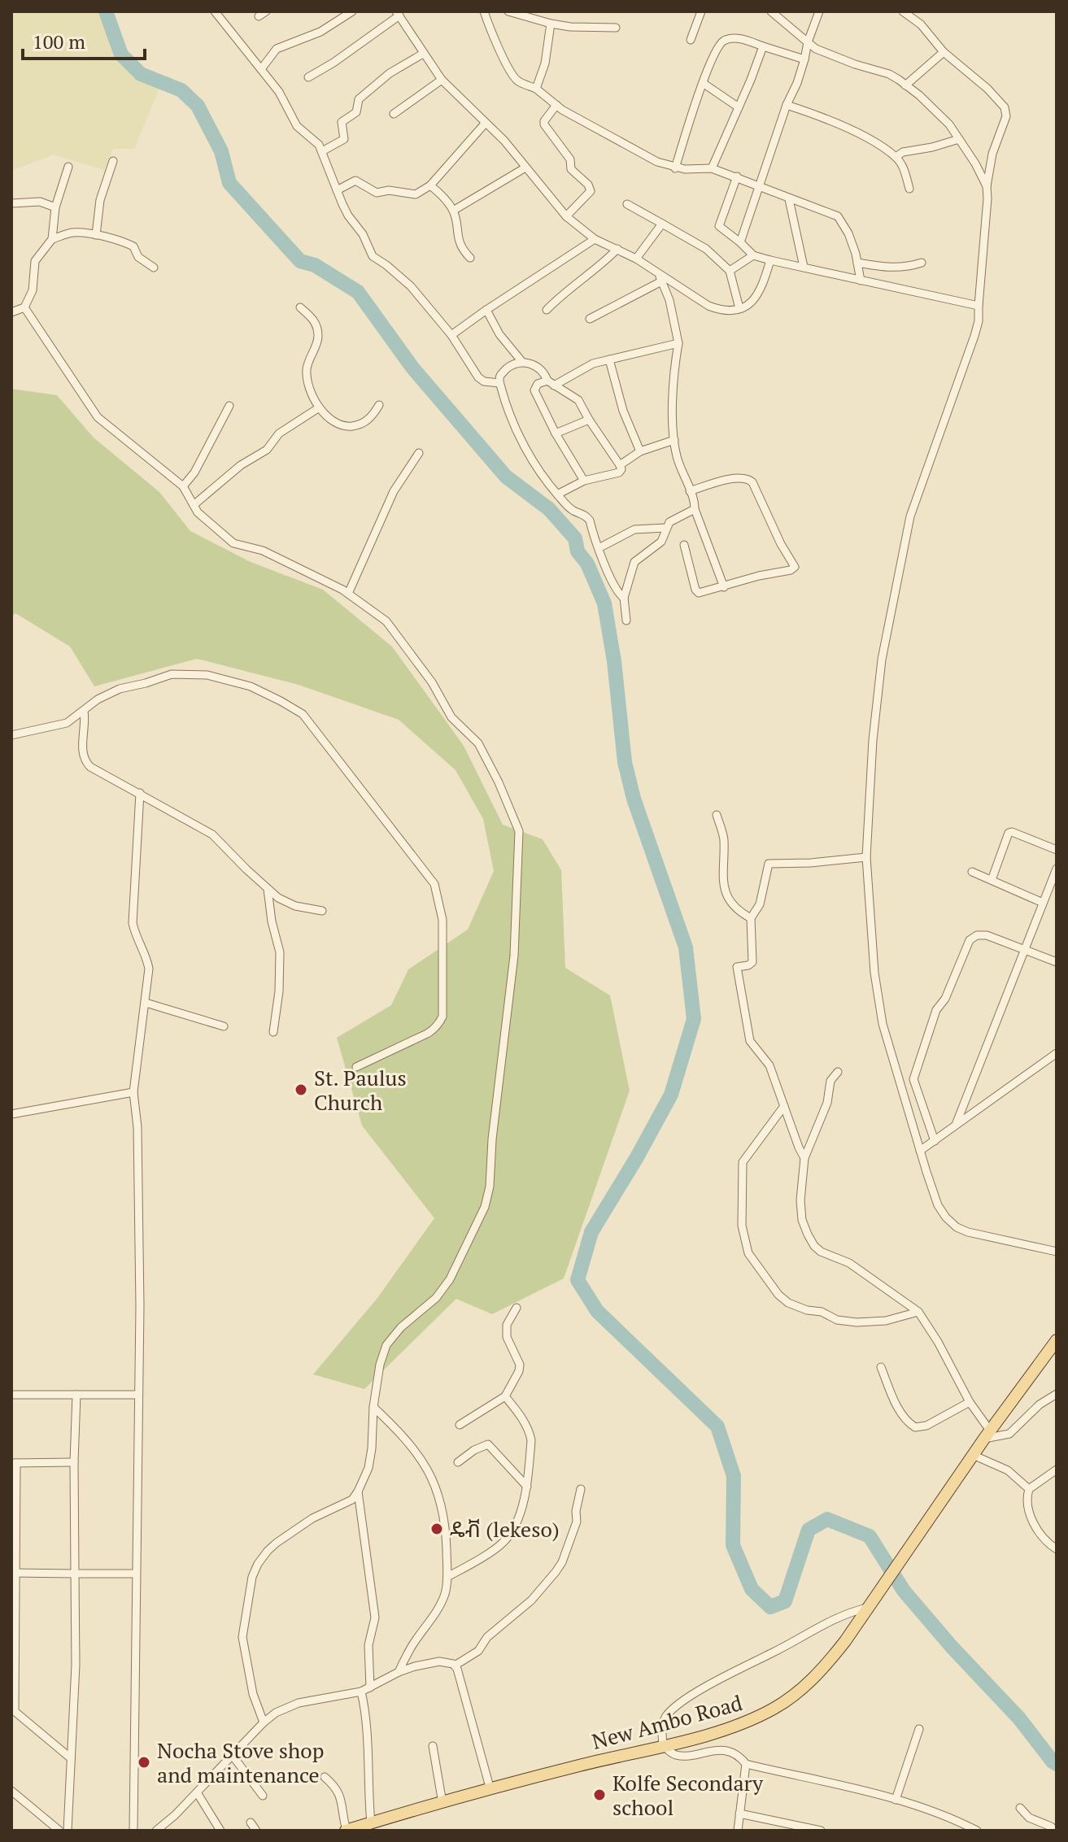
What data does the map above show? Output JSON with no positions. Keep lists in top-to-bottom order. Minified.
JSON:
{"streets":{"main road":["New Ambo Road"]},"places":["St. Paulus Church","ዴቭ (lekeso)","Nocha Stove shop and maintenance","Kolfe Secondary school"],"scale_bar":"100 m"}
